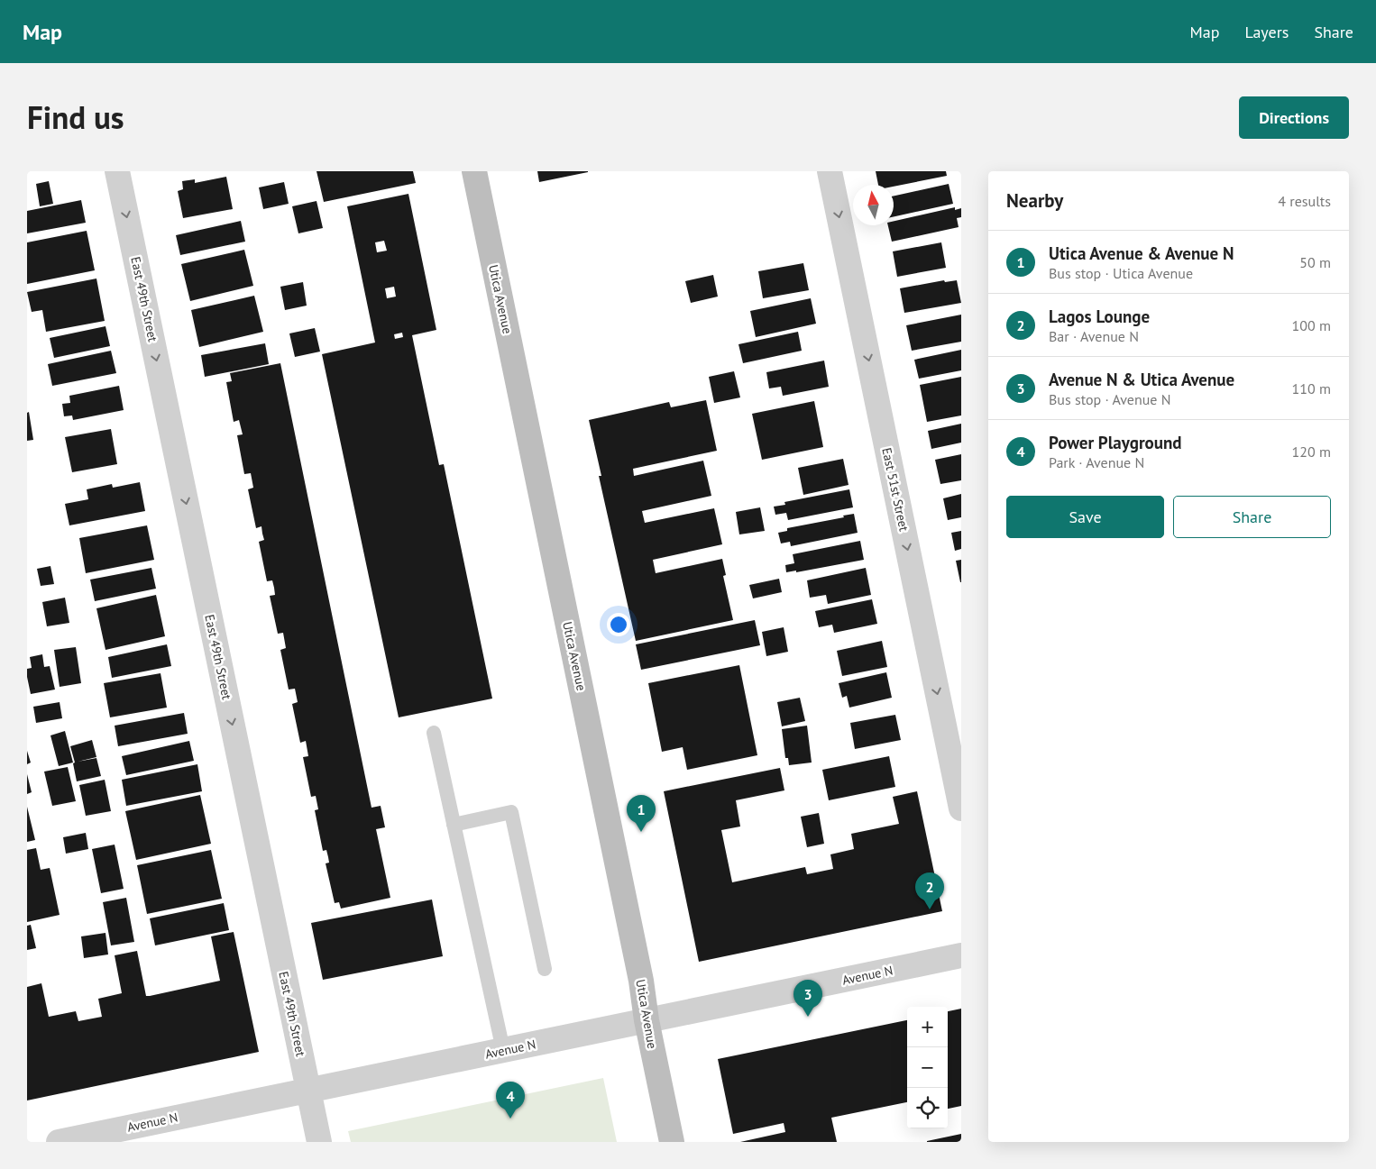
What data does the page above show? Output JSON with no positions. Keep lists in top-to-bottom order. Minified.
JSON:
{"streets":{"main road":["Utica Avenue"],"street":["East 49th Street","East 51st Street","Avenue N"]},"crossings":[["East 49th Street","Avenue N"],["Utica Avenue","Avenue N"]],"one_way":["East 49th Street","East 51st Street"],"north":"top","page":{"header":"Map","nav":["Map","Layers","Share"],"title":"Find us","buttons":["Directions",["Save","Share"]],"heading":["Nearby","4 results"],"list":[{"mark":"1","name":"Utica Avenue & Avenue N","note":"Bus stop · Utica Avenue","value":"50 m"},{"mark":"2","name":"Lagos Lounge","note":"Bar · Avenue N","value":"100 m"},{"mark":"3","name":"Avenue N & Utica Avenue","note":"Bus stop · Avenue N","value":"110 m"},{"mark":"4","name":"Power Playground","note":"Park · Avenue N","value":"120 m"}],"pins":["1","2","3","4"],"map_buttons":["+","−"]}}
